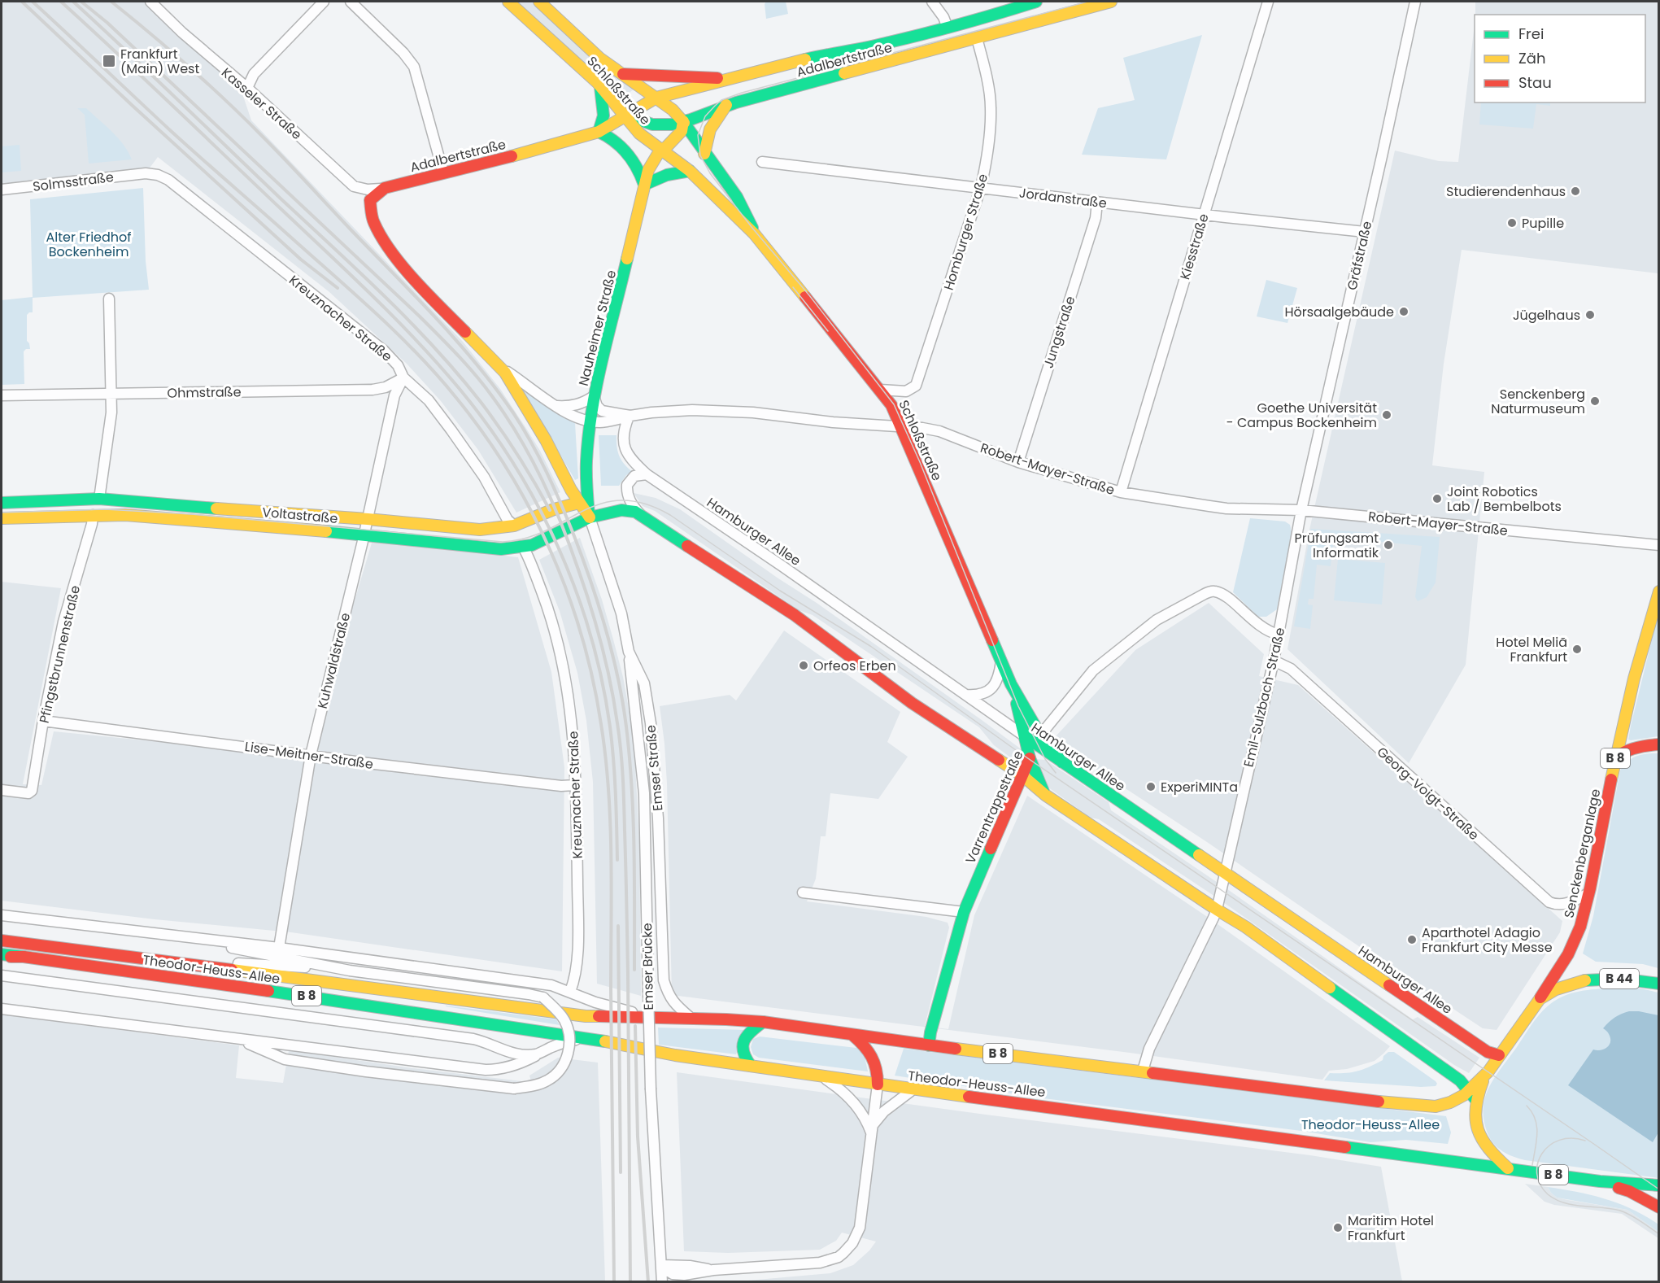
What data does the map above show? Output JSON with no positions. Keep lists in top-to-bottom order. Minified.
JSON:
{"streets":{"main road":["Adalbertstraße","Schloßstraße","Nauheimer Straße","Voltastraße","Hamburger Allee","B 8","Varrentrappstraße","Senckenberganlage","Theodor-Heuss-Allee","B 44"],"street":["Kasseler Straße","Solmsstraße","Jordanstraße","Homburger Straße","Kiesstraße","Gräfstraße","Kreuznacher Straße","Jungstraße","Ohmstraße","Robert-Mayer-Straße","Pfingstbrunnenstraße","Kuhwaldstraße","Emil-Sulzbach-Straße","Lise-Meitner-Straße","Emser Straße","Georg-Voigt-Straße","Emser Brücke"]},"crossings":[["Adalbertstraße","Schloßstraße"],["Adalbertstraße","Kasseler Straße"],["Adalbertstraße","Homburger Straße"],["Adalbertstraße","Nauheimer Straße"],["Schloßstraße","Homburger Straße"],["Schloßstraße","Nauheimer Straße"],["Schloßstraße","Robert-Mayer-Straße"],["Schloßstraße","Hamburger Allee"],["Schloßstraße","Varrentrappstraße"],["Solmsstraße","Kreuznacher Straße"],["Jordanstraße","Homburger Straße"],["Jordanstraße","Kiesstraße"],["Jordanstraße","Gräfstraße"],["Jordanstraße","Jungstraße"],["Kiesstraße","Robert-Mayer-Straße"],["Gräfstraße","Robert-Mayer-Straße"],["Gräfstraße","Emil-Sulzbach-Straße"],["Kreuznacher Straße","Ohmstraße"],["Kreuznacher Straße","Voltastraße"],["Kreuznacher Straße","Kuhwaldstraße"],["Kreuznacher Straße","Lise-Meitner-Straße"],["Kreuznacher Straße","Theodor-Heuss-Allee"],["Nauheimer Straße","Robert-Mayer-Straße"],["Nauheimer Straße","Voltastraße"],["Nauheimer Straße","Emser Straße"],["Jungstraße","Robert-Mayer-Straße"],["Ohmstraße","Kuhwaldstraße"],["Robert-Mayer-Straße","Hamburger Allee"],["Robert-Mayer-Straße","Emil-Sulzbach-Straße"],["Voltastraße","Pfingstbrunnenstraße"],["Voltastraße","Kuhwaldstraße"],["Voltastraße","Emser Straße"],["Hamburger Allee","Emil-Sulzbach-Straße"],["Hamburger Allee","B 8"],["Hamburger Allee","Varrentrappstraße"],["Pfingstbrunnenstraße","Lise-Meitner-Straße"],["Kuhwaldstraße","Lise-Meitner-Straße"],["Kuhwaldstraße","Theodor-Heuss-Allee"],["Emil-Sulzbach-Straße","Georg-Voigt-Straße"],["Emil-Sulzbach-Straße","Varrentrappstraße"],["Emil-Sulzbach-Straße","Theodor-Heuss-Allee"],["B 8","Senckenberganlage"],["B 8","Theodor-Heuss-Allee"],["B 8","B 44"],["Emser Straße","Emser Brücke"],["Emser Straße","Theodor-Heuss-Allee"],["Georg-Voigt-Straße","Senckenberganlage"],["Varrentrappstraße","Theodor-Heuss-Allee"],["Senckenberganlage","B 44"]],"parks":["Alter Friedhof Bockenheim","Theodor-Heuss-Allee"],"places":{"transit":["Frankfurt (Main) West"],"other":["Studierendenhaus","Pupille","Hörsaalgebäude","Jügelhaus","Senckenberg Naturmuseum","Goethe Universität - Campus Bockenheim","Joint Robotics Lab / Bembelbots","Prüfungsamt Informatik","Hotel Meliã Frankfurt","Orfeos Erben","ExperiMINTa","Aparthotel Adagio Frankfurt City Messe","Maritim Hotel Frankfurt"]},"legend":["Frei","Zäh","Stau"]}
